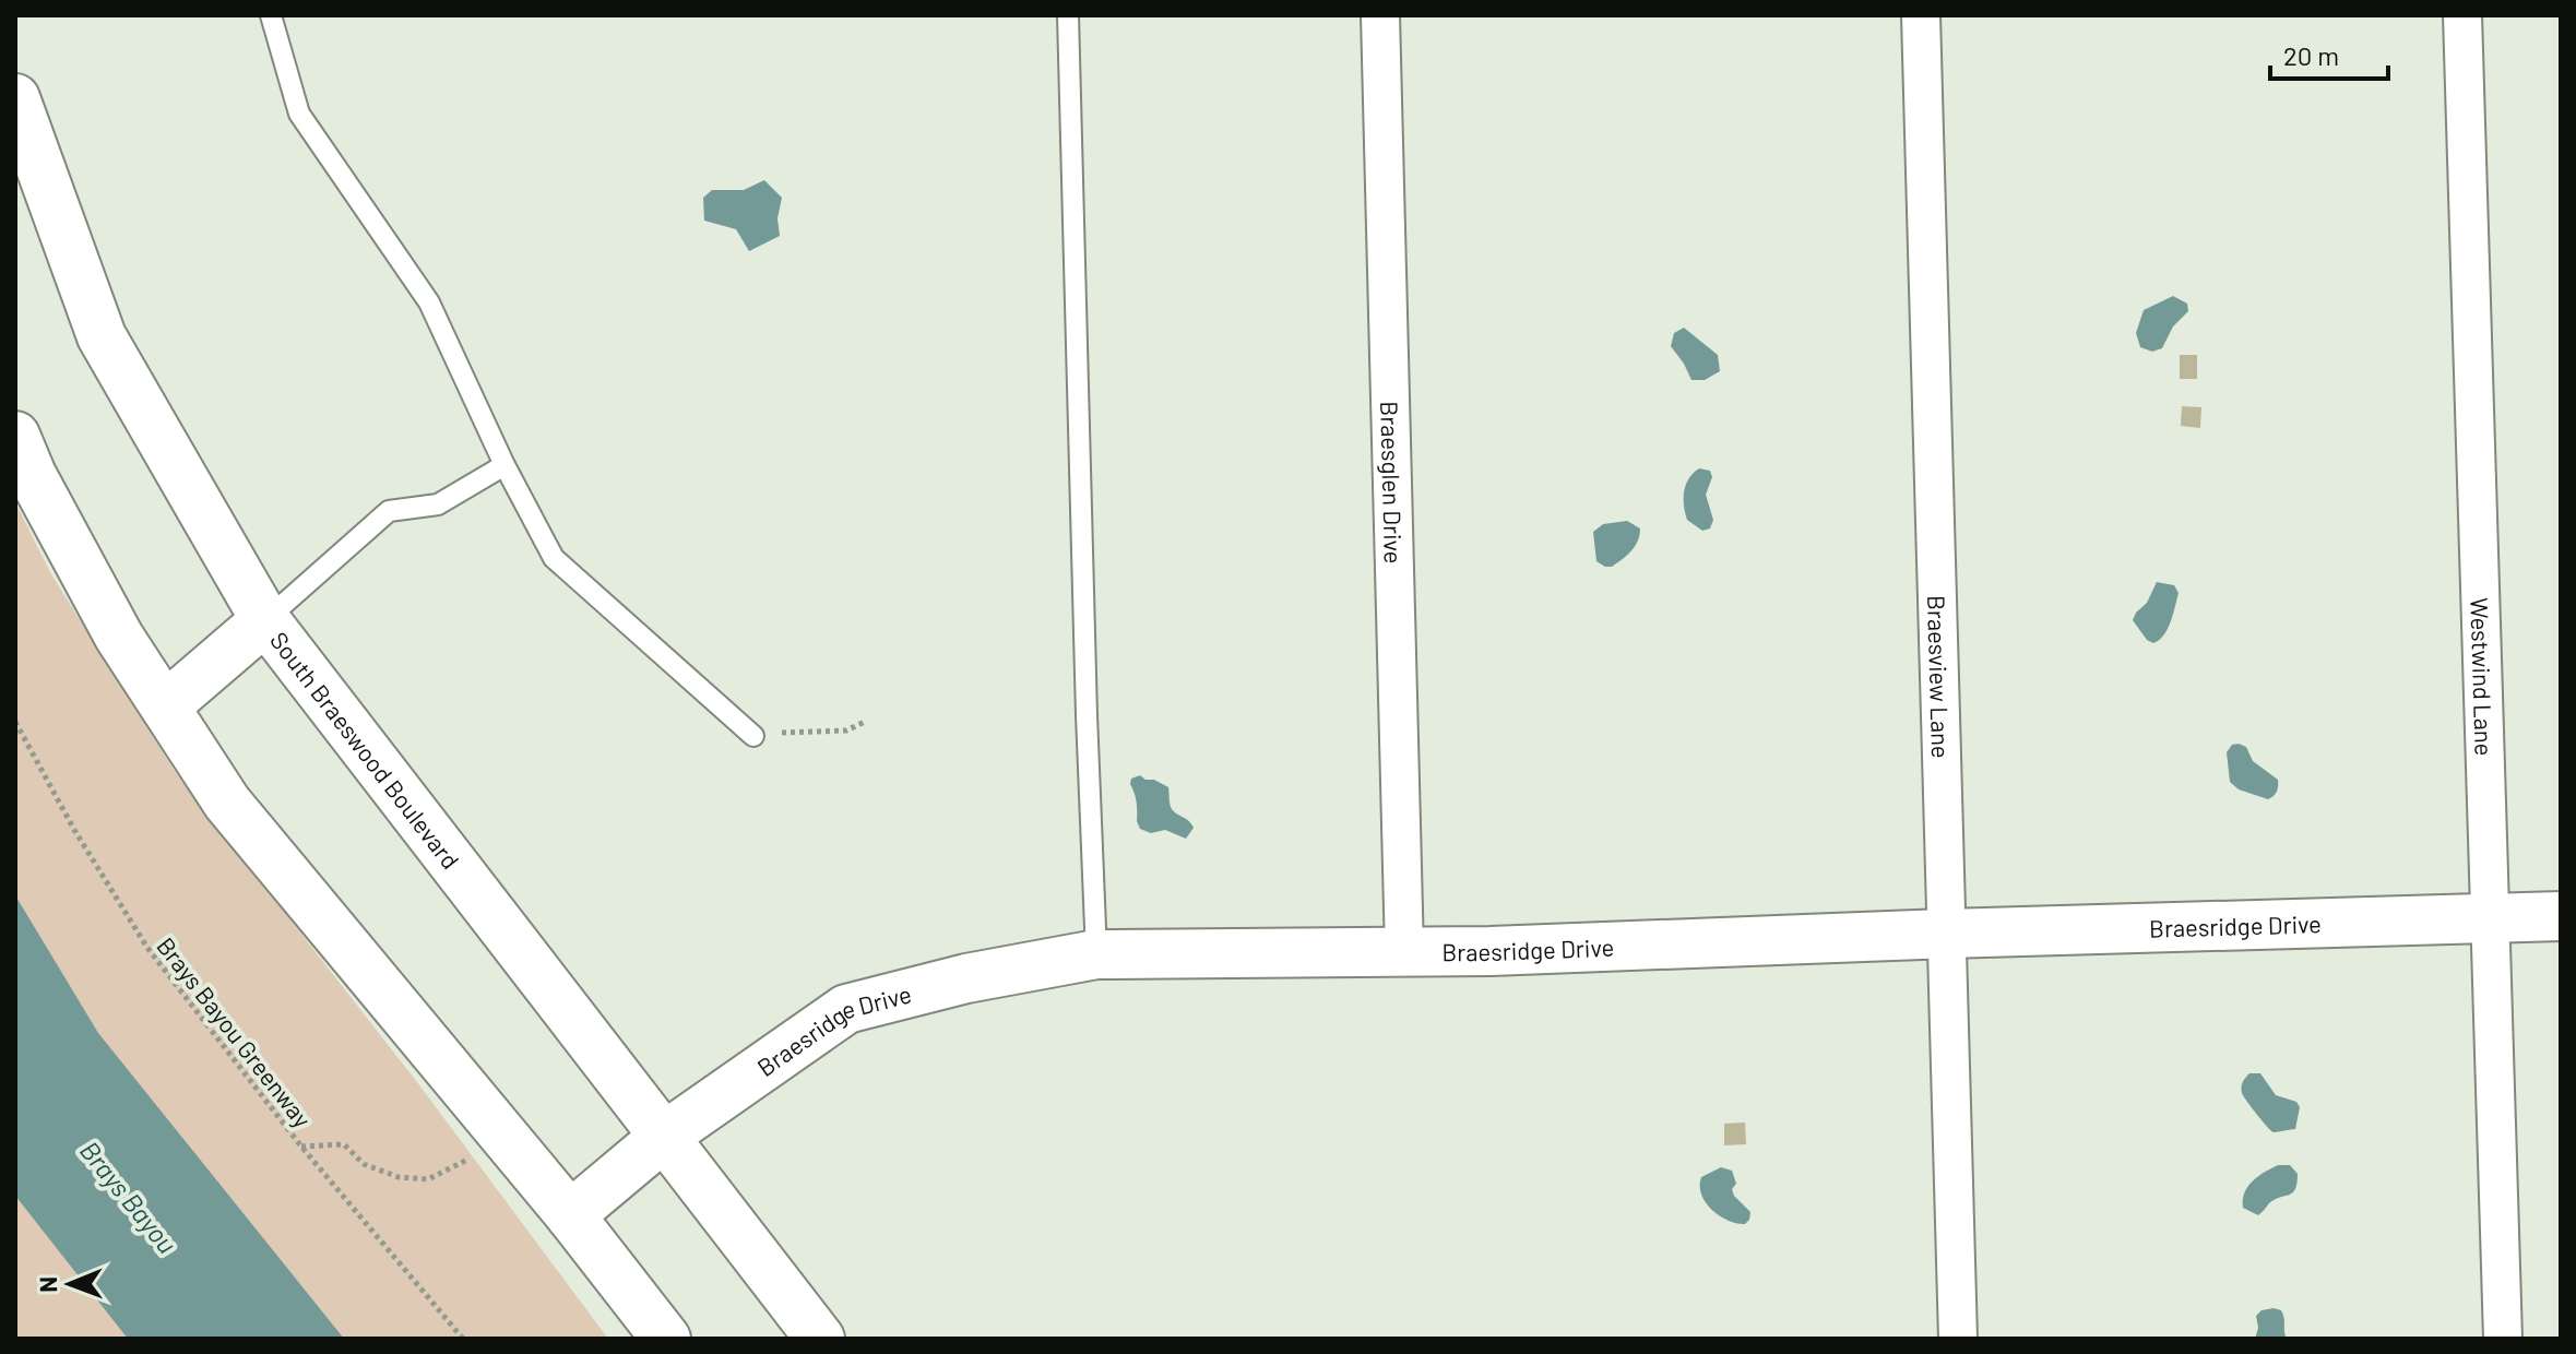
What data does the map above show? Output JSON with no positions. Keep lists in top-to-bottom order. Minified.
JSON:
{"streets":{"main road":["South Braeswood Boulevard","Braesridge Drive"],"street":["Braesglen Drive","Braesview Lane","Westwind Lane"],"path":["Brays Bayou Greenway"]},"crossings":[["Braesglen Drive","Braesridge Drive"],["Braesview Lane","Braesridge Drive"],["Westwind Lane","Braesridge Drive"],["South Braeswood Boulevard","Braesridge Drive"]],"water":["Brays Bayou"],"scale_bar":"20 m","north":"left"}
